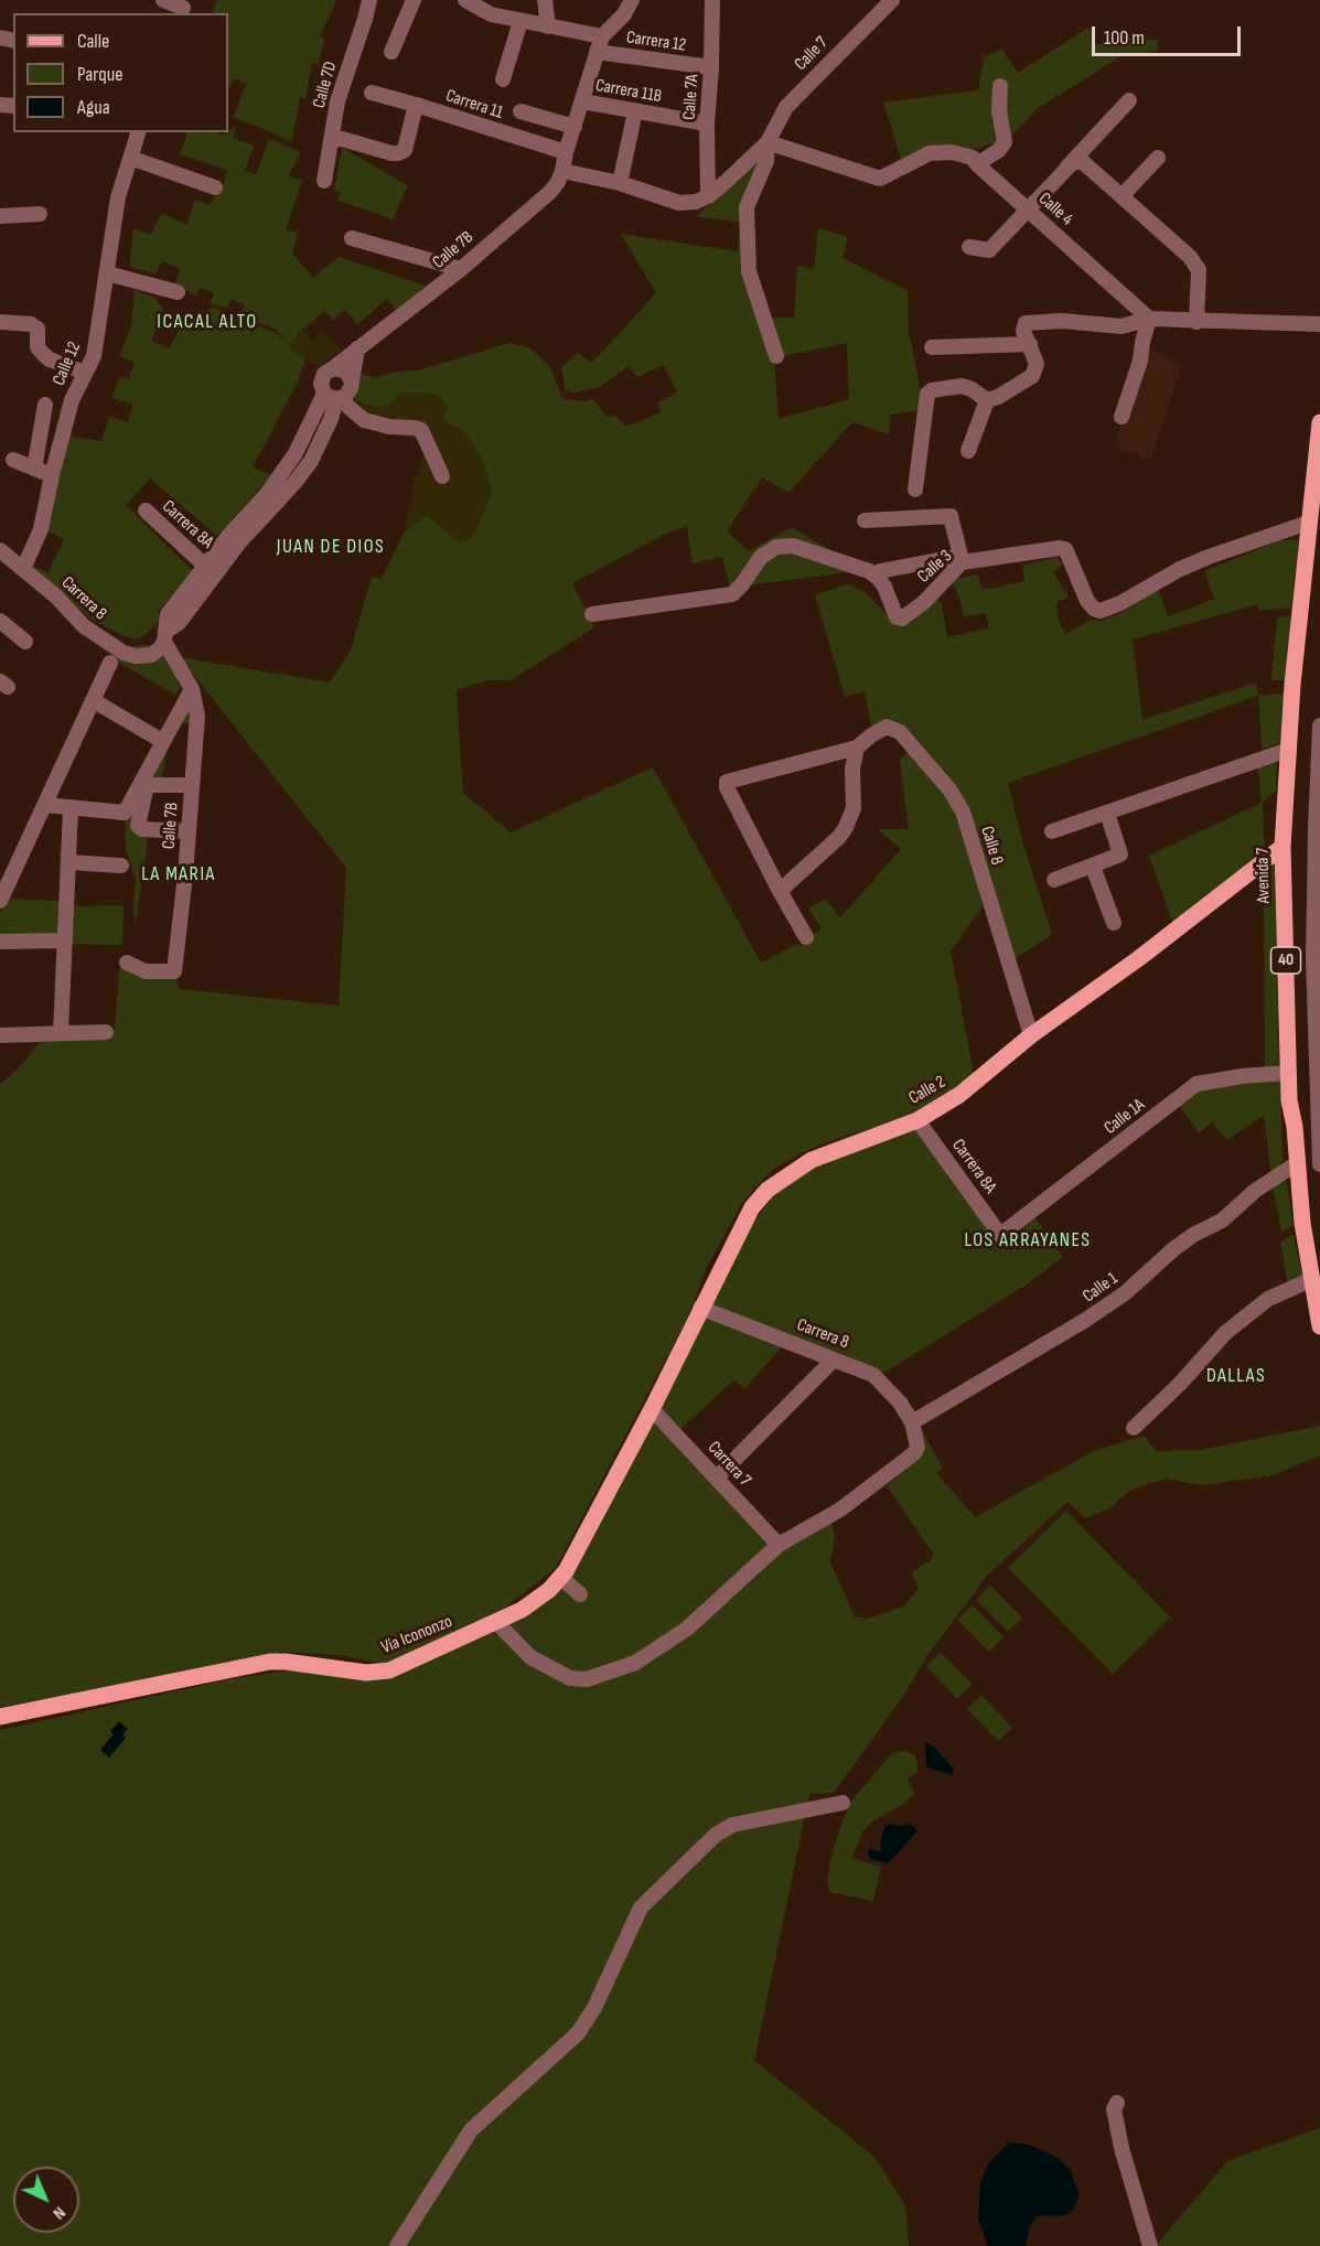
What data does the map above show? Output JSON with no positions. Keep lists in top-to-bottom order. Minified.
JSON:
{"streets":{"main road":["Avenida 7","40","Calle 2","Vía Icononzo"],"street":["Carrera 12","Calle 7","Calle 7D","Carrera 11B","Calle 7A","Carrera 11","Calle 4","Calle 7B","Calle 12","Carrera 8A","Calle 3","Carrera 8","Calle 8","Calle 1A","Calle 1","Carrera 7"]},"crossings":[["Carrera 12","Calle 7A"],["Calle 7","Calle 4"],["Carrera 11B","Calle 7A"],["Calle 7B","Carrera 8"],["Calle 12","Carrera 8"],["Carrera 8A","Calle 2"],["Carrera 8A","Calle 1A"],["Calle 3","Avenida 7"],["Carrera 8","Calle 2"],["Carrera 8","Calle 1"],["Calle 8","Calle 2"],["Avenida 7","Calle 2"],["Avenida 7","Calle 1A"],["Avenida 7","Calle 1"],["Calle 2","Carrera 7"],["Calle 2","Vía Icononzo"],["Carrera 7","Vía Icononzo"]],"districts":["ICACAL ALTO","JUAN DE DIOS","LA MARIA","LOS ARRAYANES","DALLAS"],"legend":["Calle","Parque","Agua"],"scale_bar":"100 m","north":"bottom right"}
